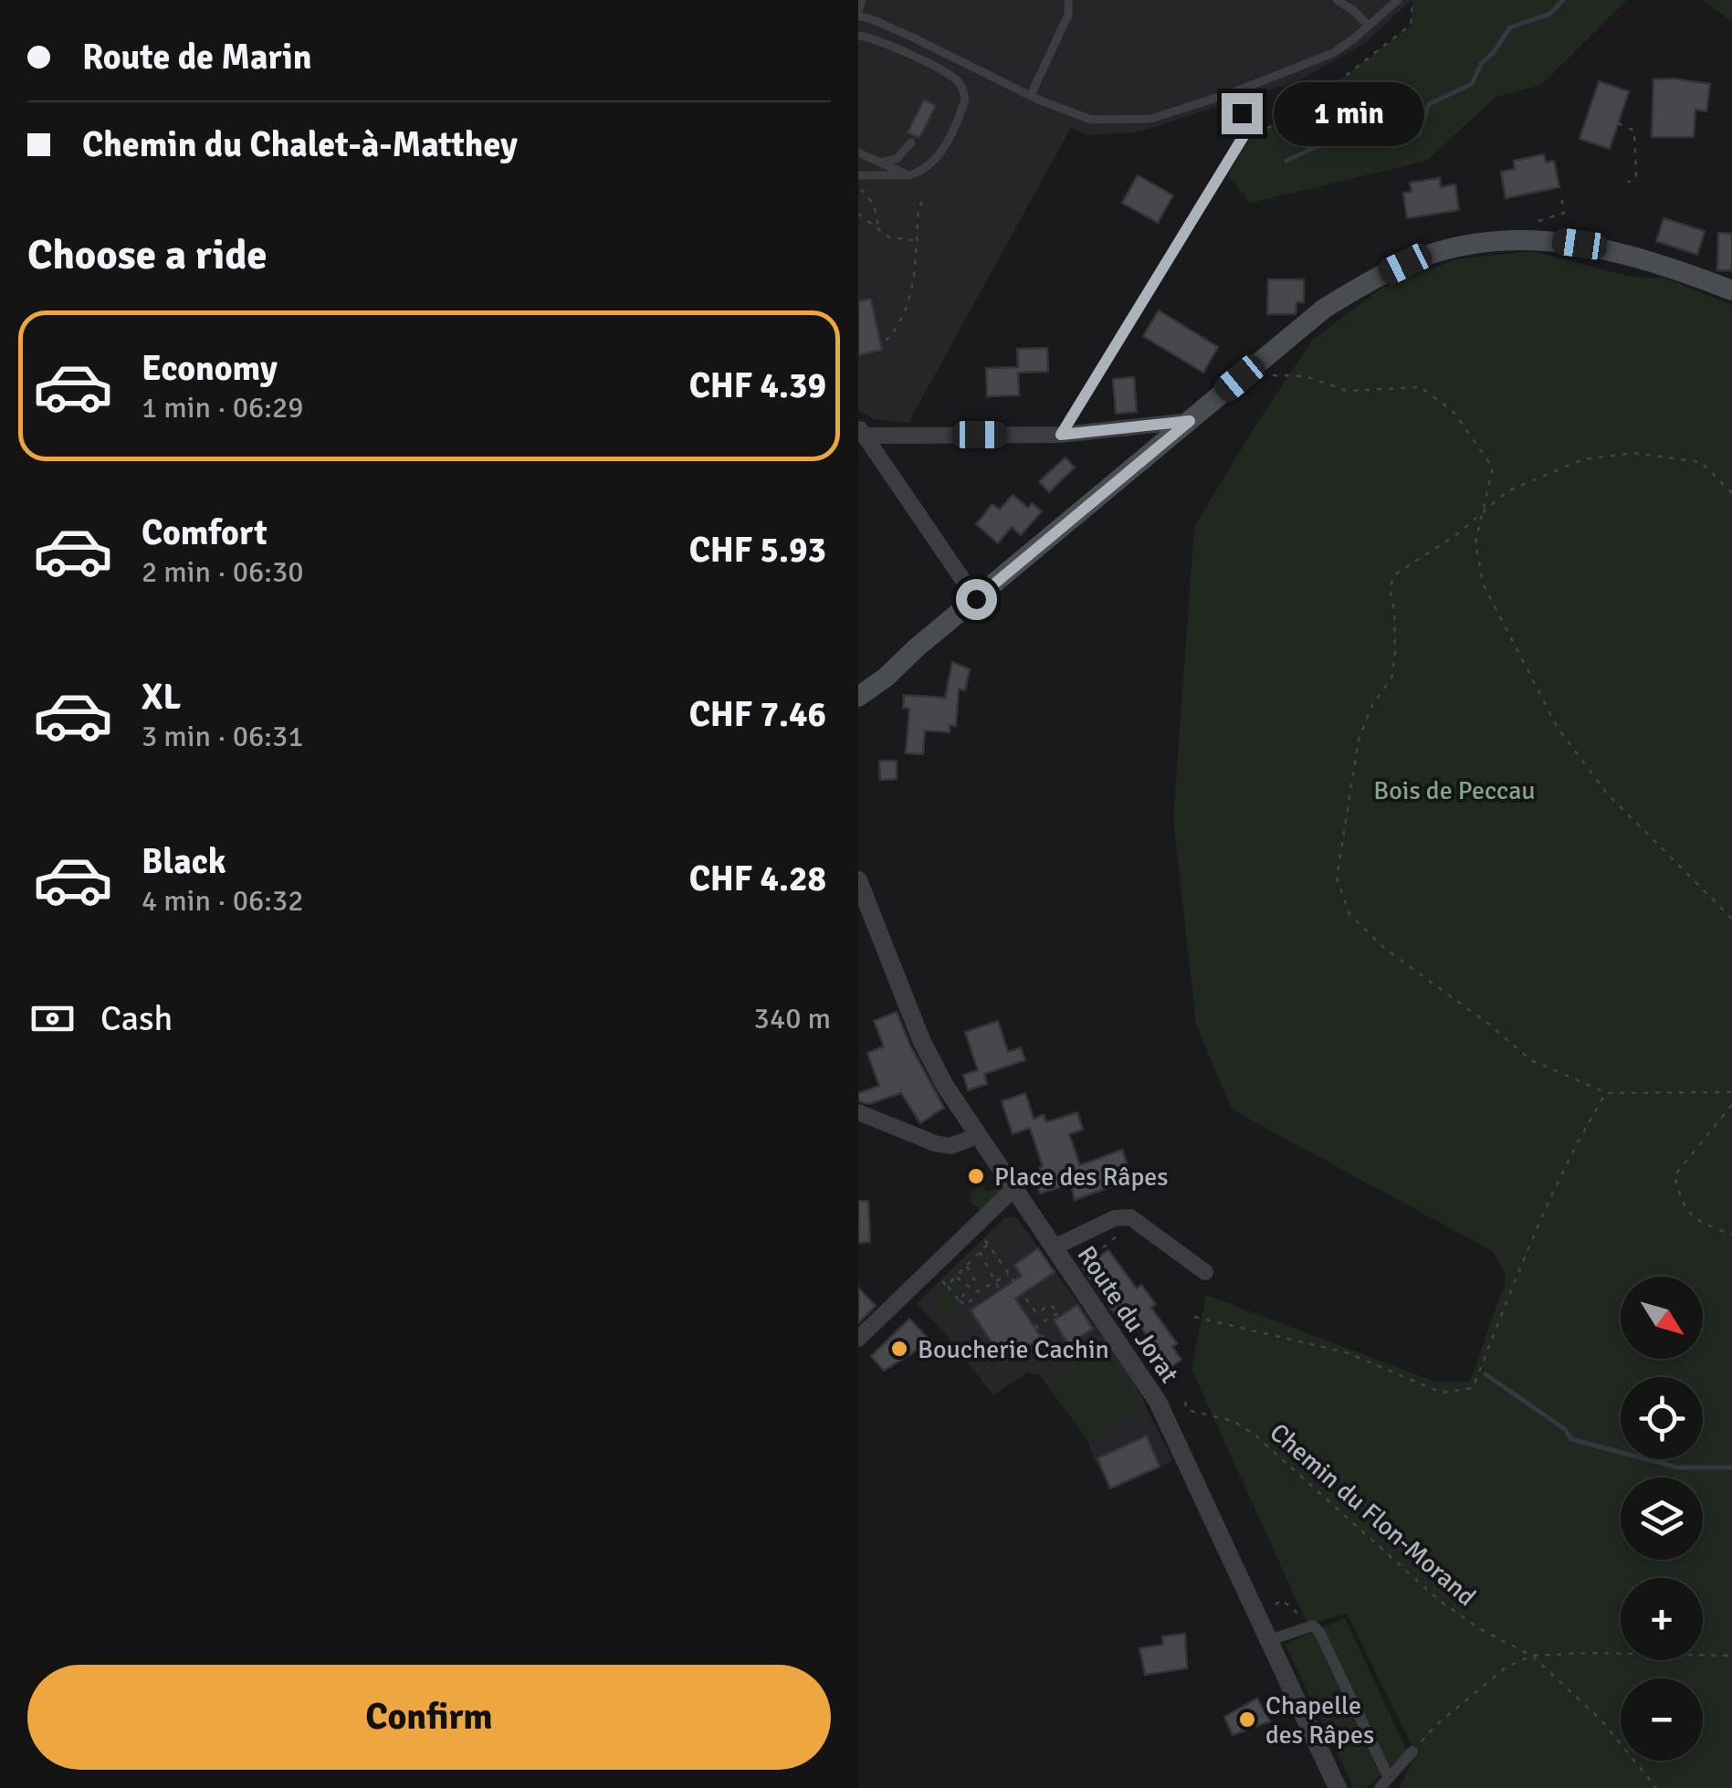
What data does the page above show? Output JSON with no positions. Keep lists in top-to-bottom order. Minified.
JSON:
{"streets":{"street":["Route du Jorat"],"path":["Chemin du Flon-Morand"]},"parks":["Bois de Peccau"],"places":["Place des Râpes","Boucherie Cachin","Chapelle des Râpes"],"north":"bottom right","page":{"banner":["Route de Marin","Chemin du Chalet-à-Matthey"],"bubble":"1 min","heading":"Choose a ride","list":[{"name":"Economy","note":"1 min · 06:29","value":"CHF 4.39"},{"name":"Comfort","note":"2 min · 06:30","value":"CHF 5.93"},{"name":"XL","note":"3 min · 06:31","value":"CHF 7.46"},{"name":"Black","note":"4 min · 06:32","value":"CHF 4.28"}],"pay":["Cash","340 m"],"map_buttons":["+","−"],"buttons":"Confirm"}}
